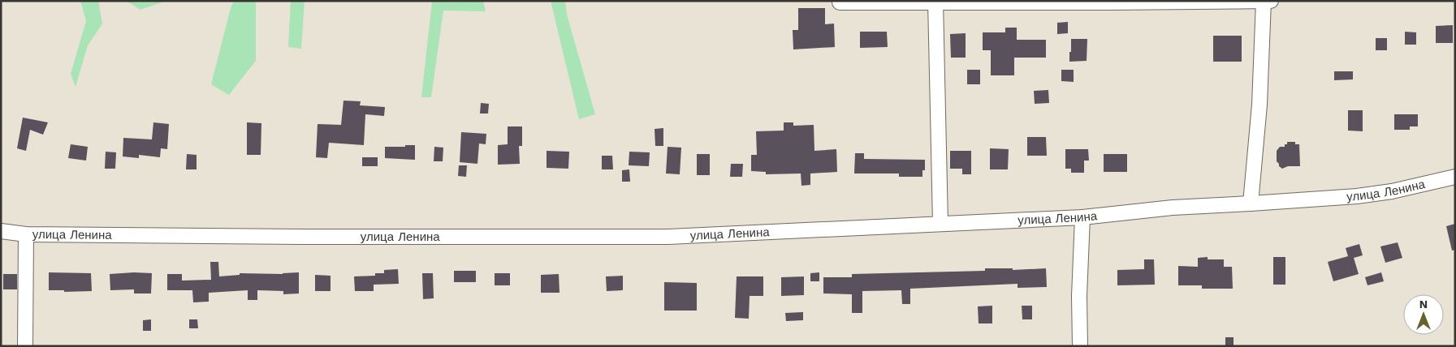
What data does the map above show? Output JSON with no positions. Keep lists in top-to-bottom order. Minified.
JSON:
{"streets":{"street":["улица Ленина"]},"north":"top"}
